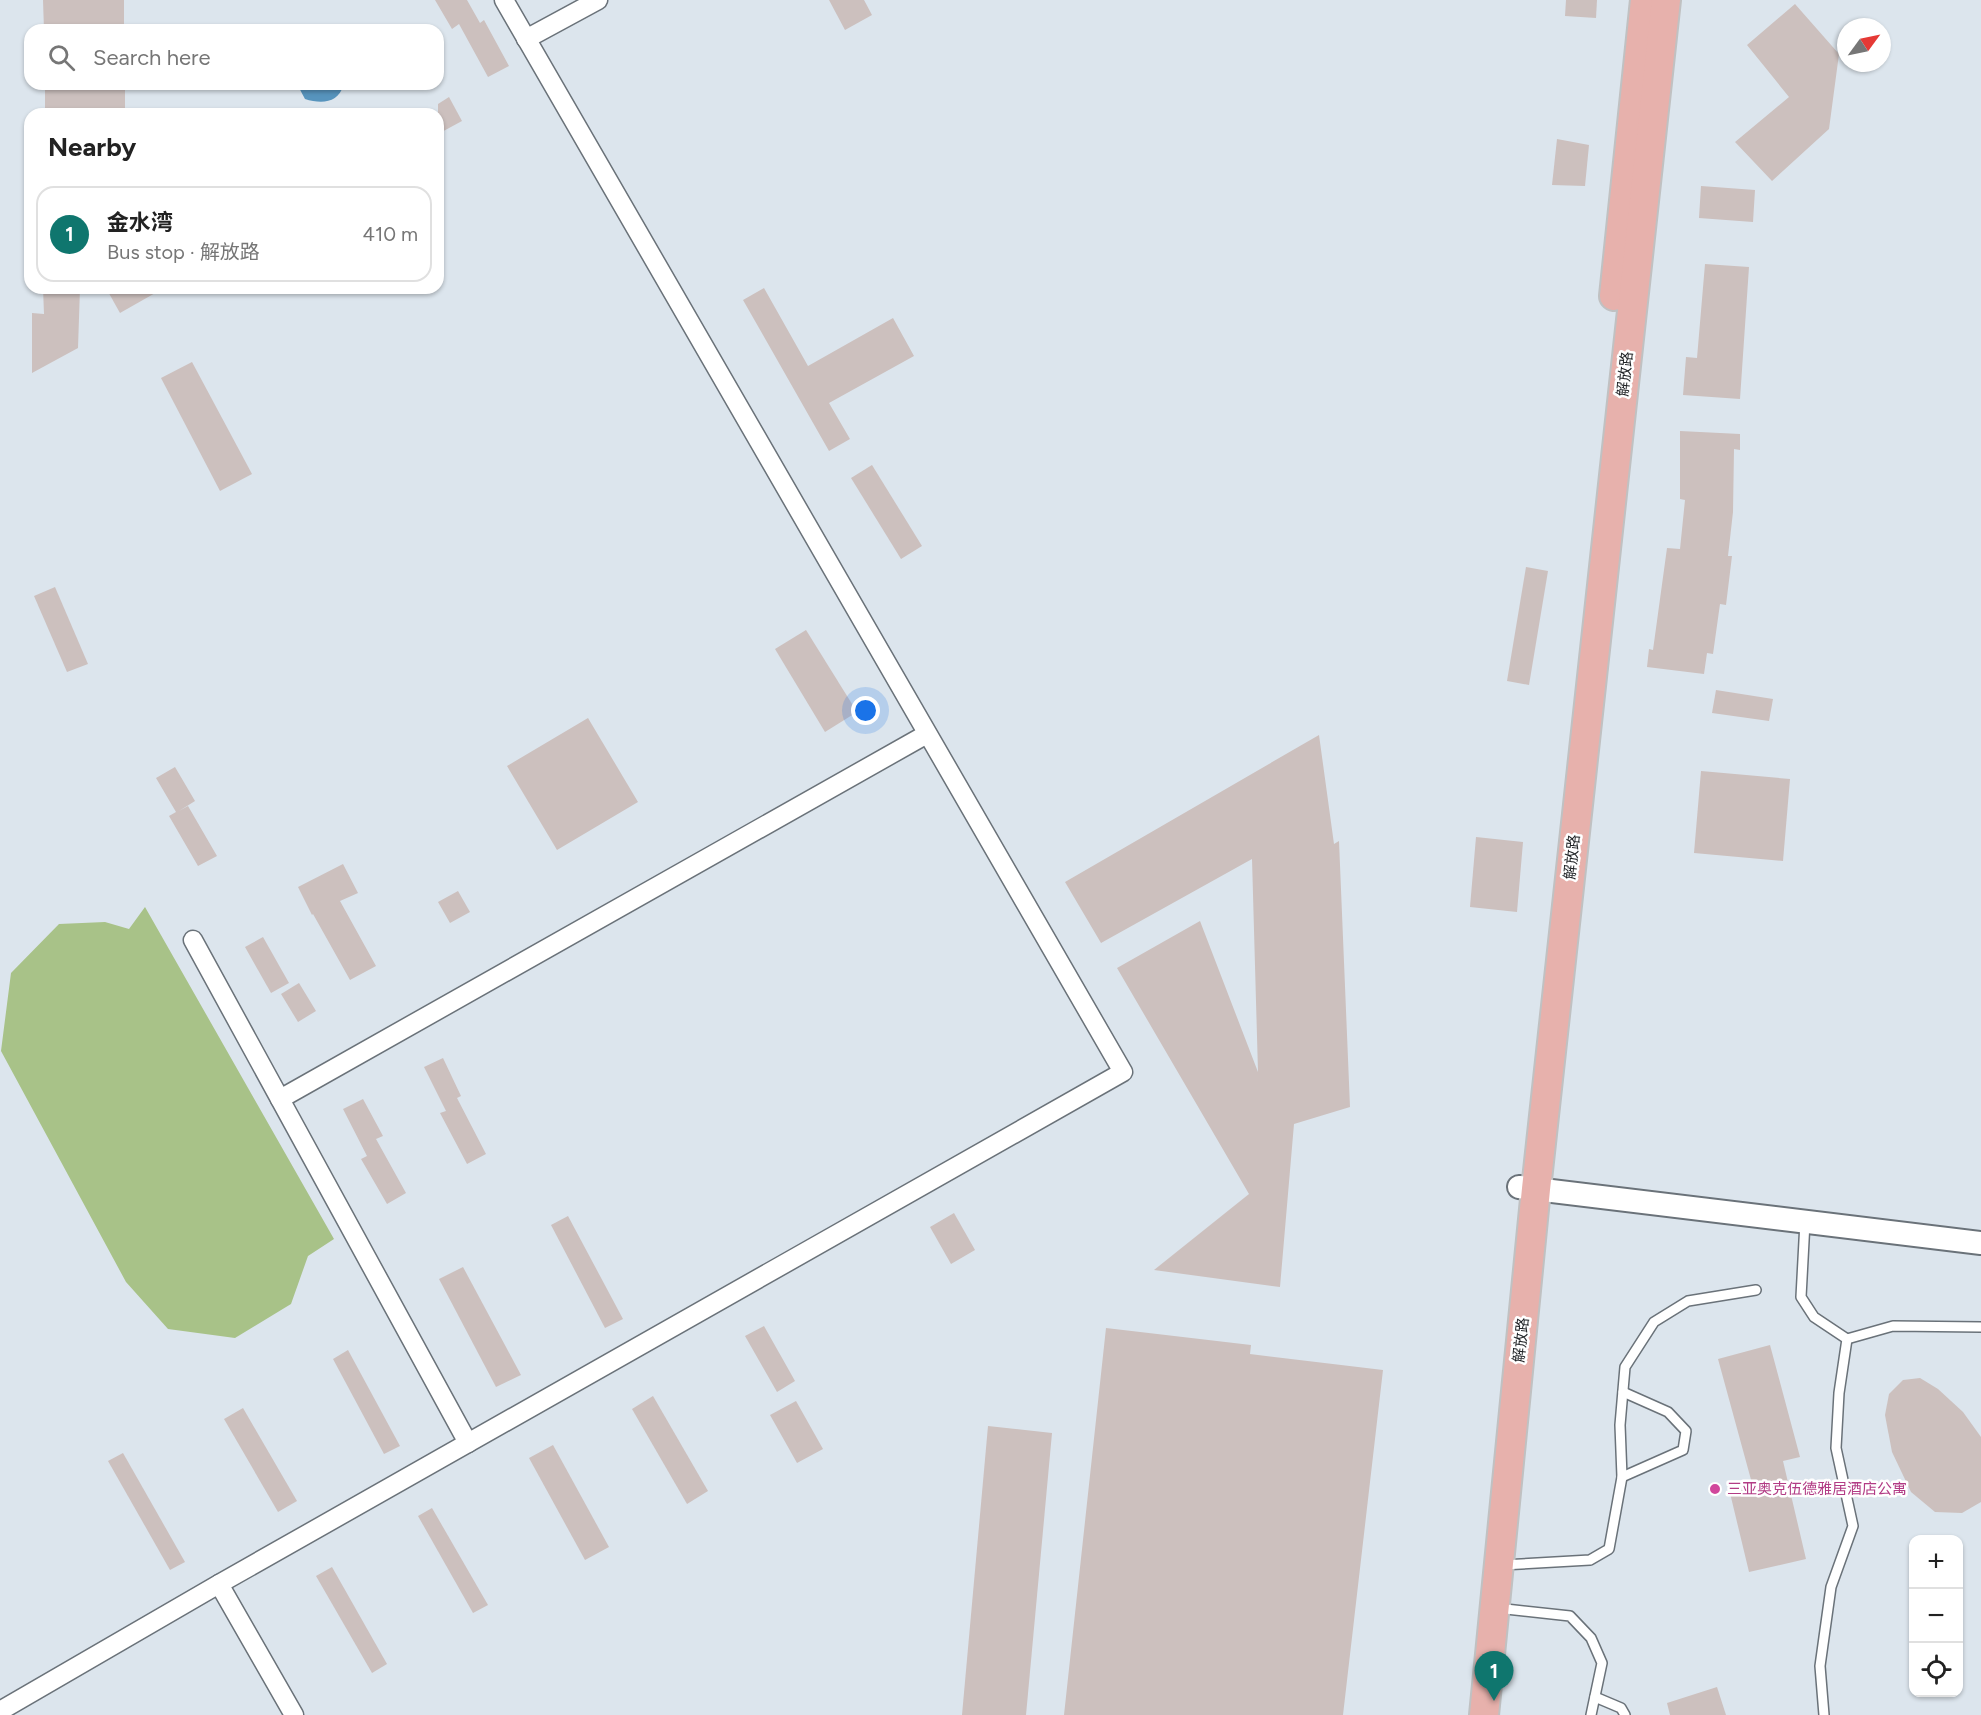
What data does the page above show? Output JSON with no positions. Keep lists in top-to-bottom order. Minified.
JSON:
{"streets":{"main road":["解放路"]},"places":["三亚奥克伍德雅居酒店公寓"],"north":"top right","page":{"search":"Search here","heading":"Nearby","list":[{"mark":"1","name":"金水湾","note":"Bus stop · 解放路","value":"410 m"}],"map_buttons":["+","−"],"pins":"1"}}
